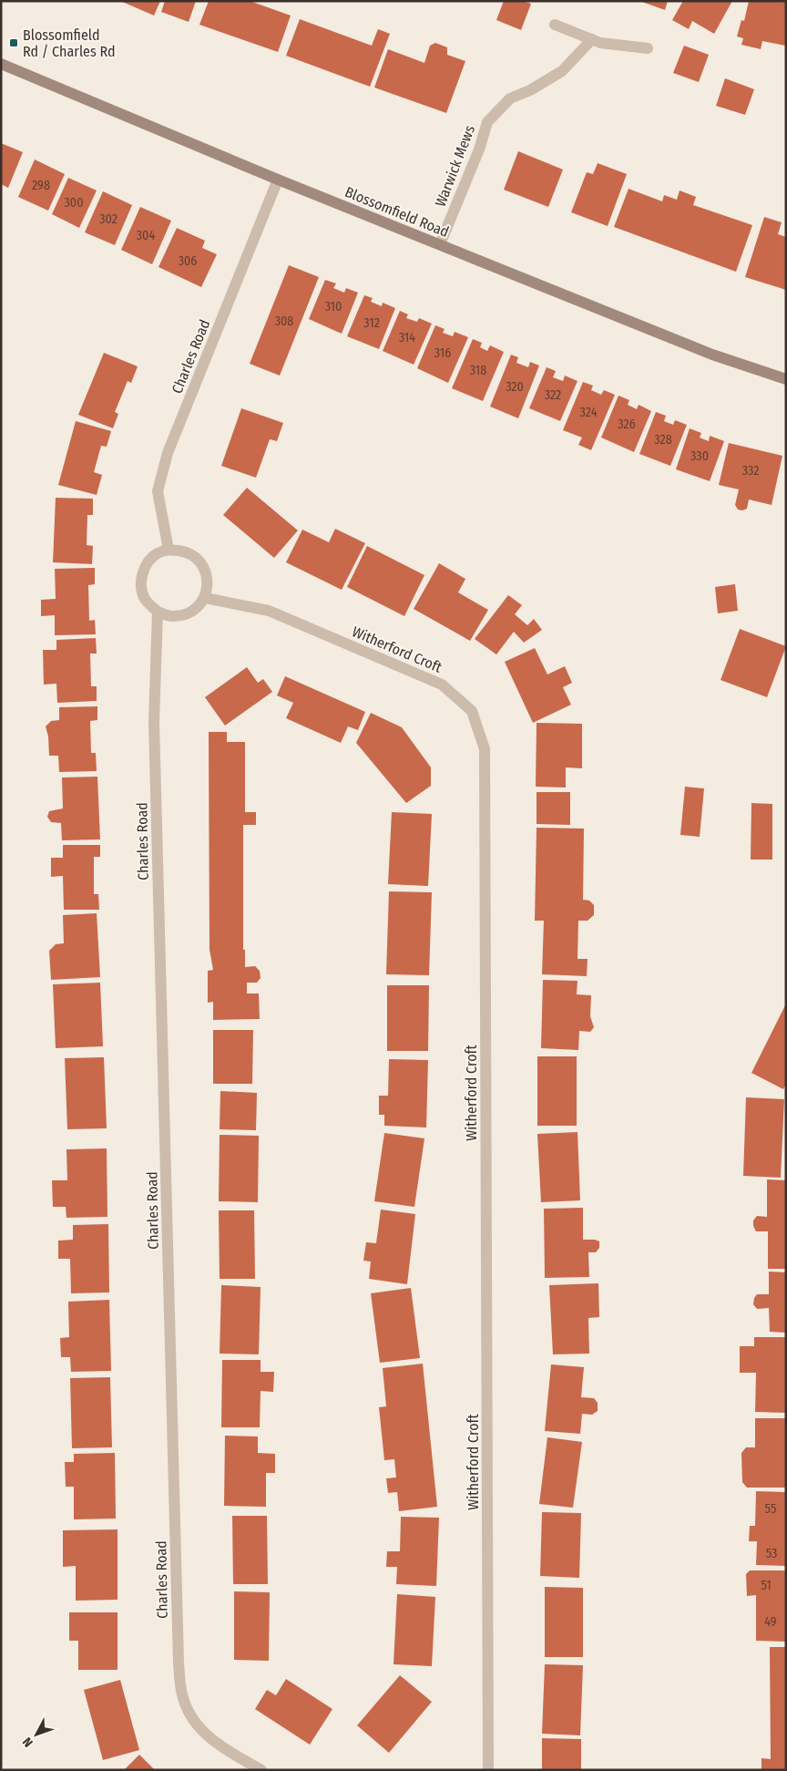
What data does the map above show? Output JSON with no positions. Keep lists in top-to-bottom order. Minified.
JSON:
{"streets":{"main road":["Blossomfield Road"],"street":["Warwick Mews","Charles Road","Witherford Croft"]},"crossings":[["Warwick Mews","Blossomfield Road"],["Blossomfield Road","Charles Road"],["Charles Road","Witherford Croft"]],"places":{"transit":["Blossomfield Rd / Charles Rd"]},"house_numbers":["298","300","302","304","306","310","308","312","314","316","318","320","322","324","326","328","330","332","55","53","51","49"],"north":"bottom left"}
